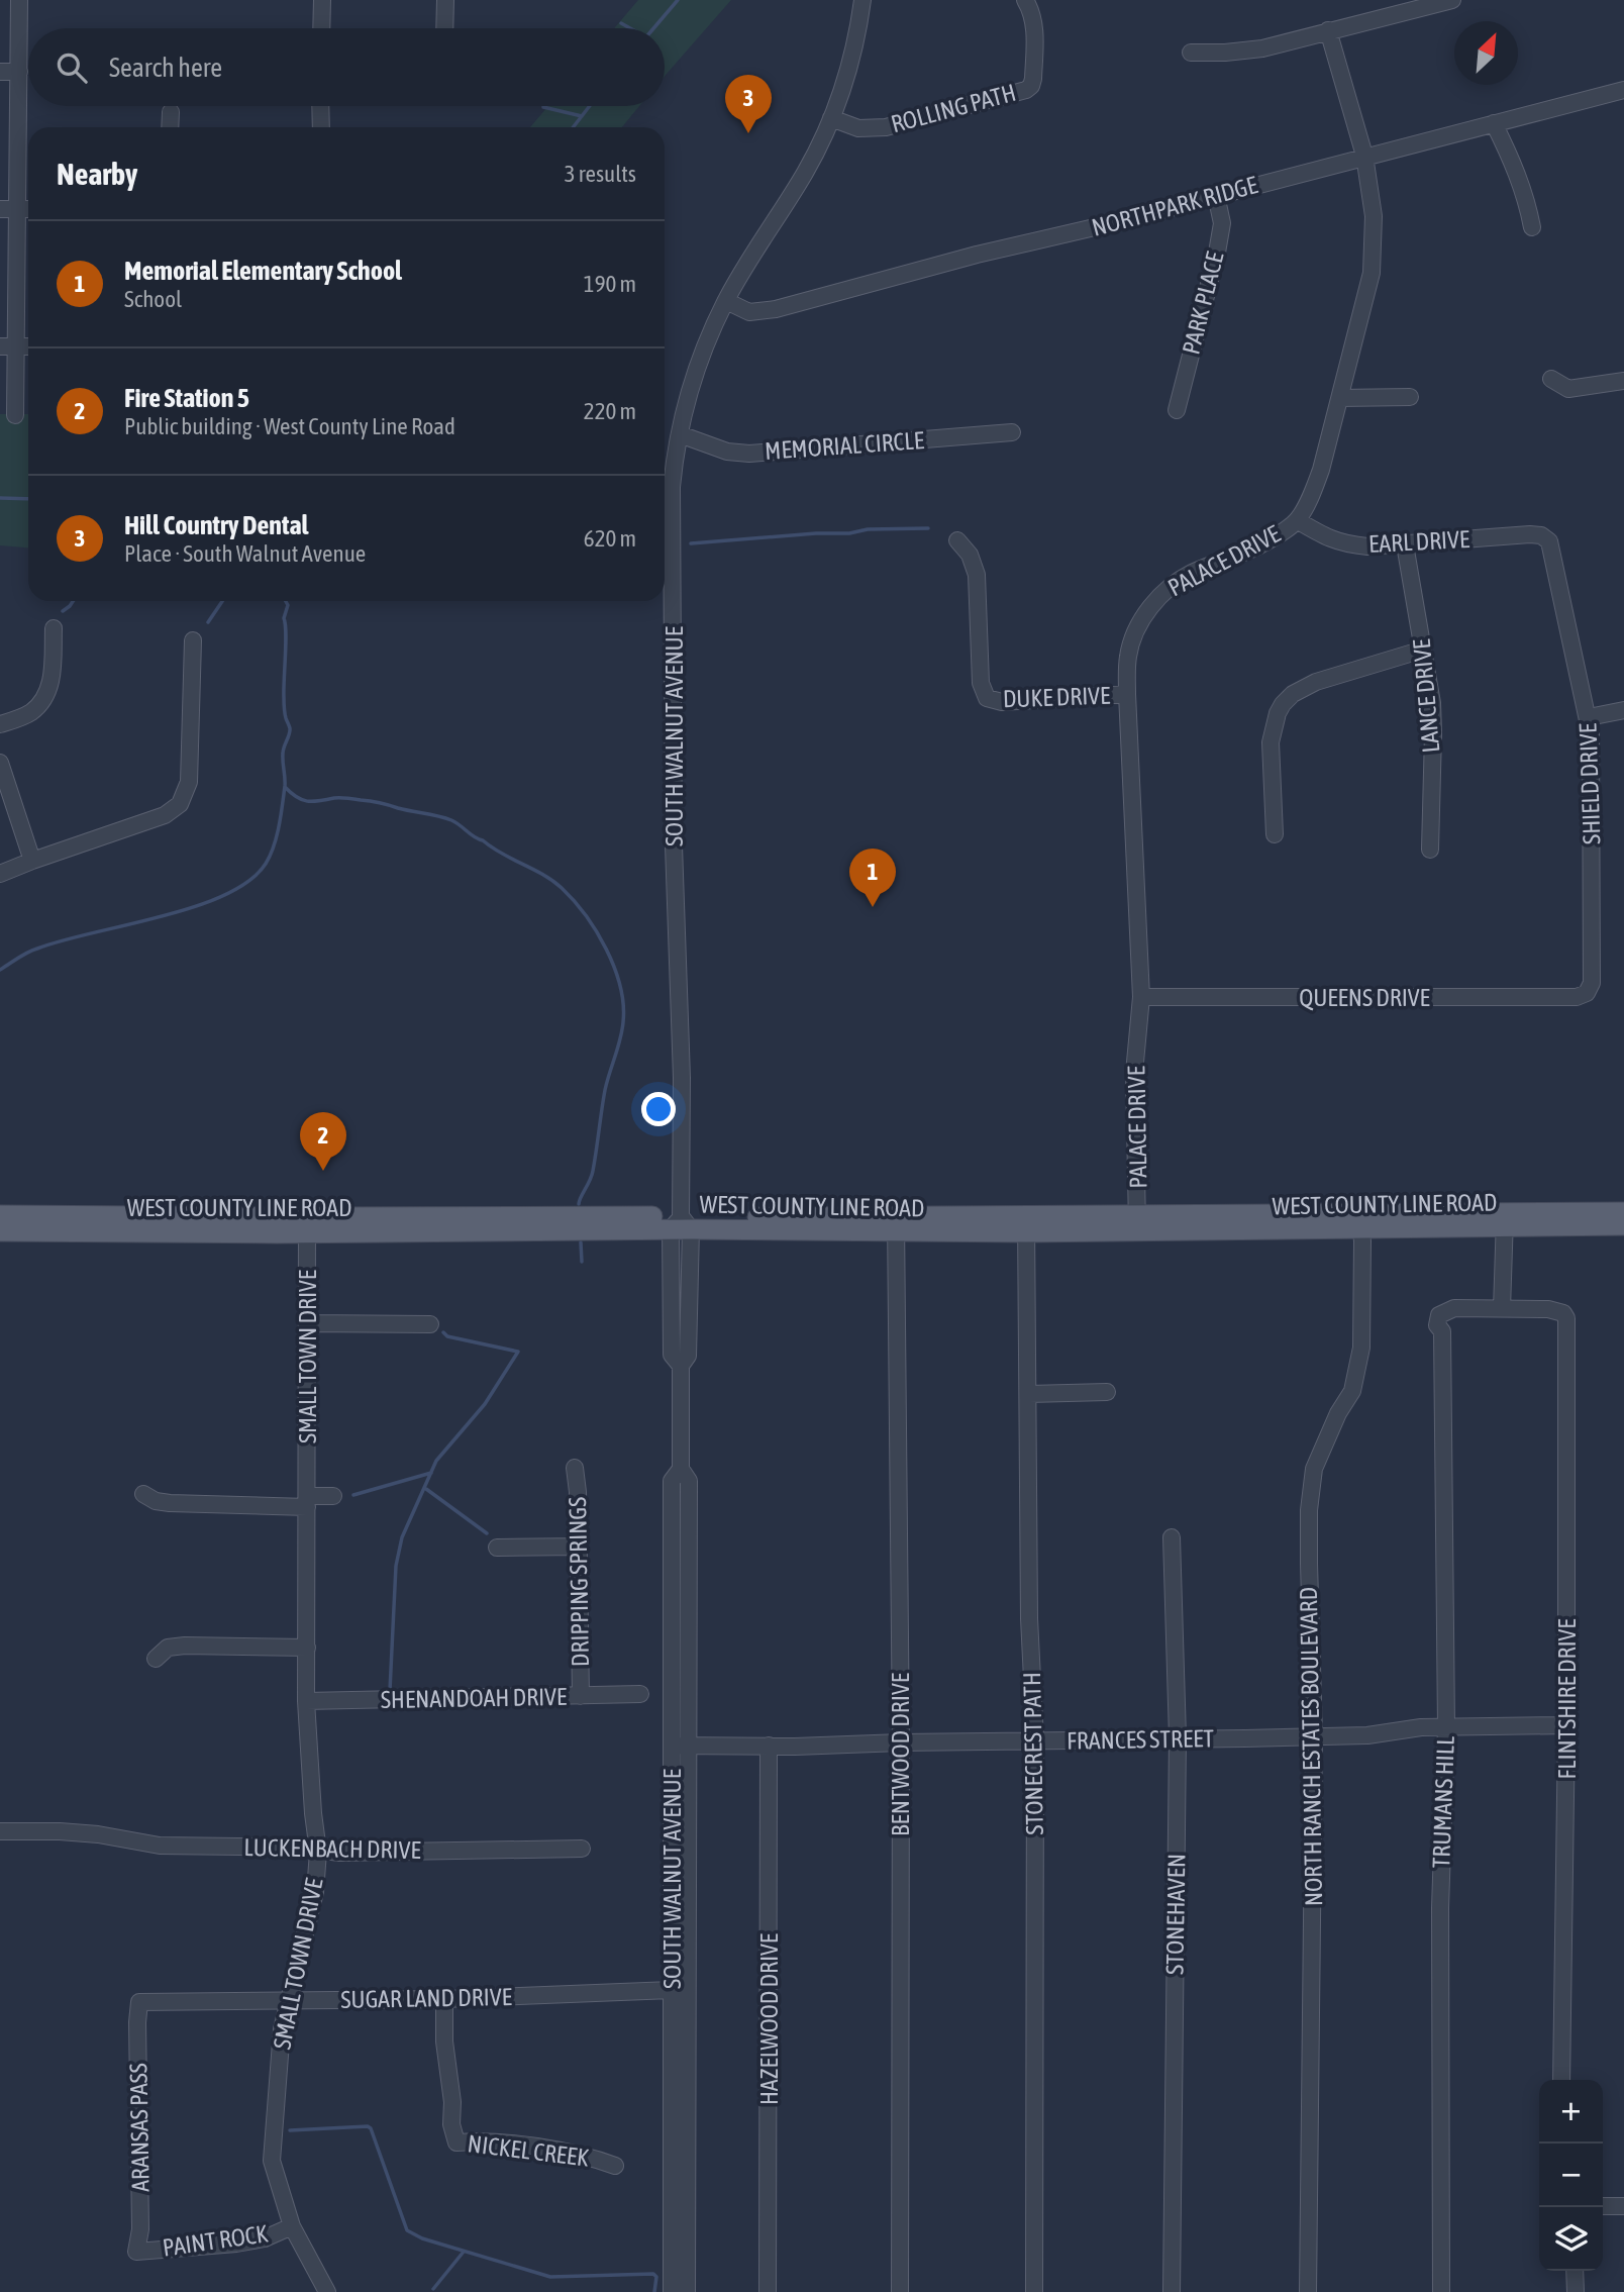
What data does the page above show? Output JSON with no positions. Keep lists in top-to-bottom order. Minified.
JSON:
{"streets":{"main road":["WEST COUNTY LINE ROAD"],"street":["ROLLING PATH","NORTHPARK RIDGE","PARK PLACE","MEMORIAL CIRCLE","EARL DRIVE","PALACE DRIVE","LANCE DRIVE","DUKE DRIVE","SOUTH WALNUT AVENUE","SHIELD DRIVE","QUEENS DRIVE","SMALL TOWN DRIVE","DRIPPING SPRINGS","SHENANDOAH DRIVE","FLINTSHIRE DRIVE","FRANCES STREET","NORTH RANCH ESTATES BOULEVARD","STONECREST PATH","BENTWOOD DRIVE","TRUMANS HILL","LUCKENBACH DRIVE","STONEHAVEN","SUGAR LAND DRIVE","HAZELWOOD DRIVE","ARANSAS PASS","NICKEL CREEK","PAINT ROCK"]},"crossings":[["ROLLING PATH","SOUTH WALNUT AVENUE"],["NORTHPARK RIDGE","PARK PLACE"],["NORTHPARK RIDGE","PALACE DRIVE"],["NORTHPARK RIDGE","SOUTH WALNUT AVENUE"],["MEMORIAL CIRCLE","SOUTH WALNUT AVENUE"],["EARL DRIVE","PALACE DRIVE"],["EARL DRIVE","LANCE DRIVE"],["EARL DRIVE","SHIELD DRIVE"],["PALACE DRIVE","DUKE DRIVE"],["PALACE DRIVE","QUEENS DRIVE"],["PALACE DRIVE","WEST COUNTY LINE ROAD"],["SOUTH WALNUT AVENUE","WEST COUNTY LINE ROAD"],["SOUTH WALNUT AVENUE","FRANCES STREET"],["SOUTH WALNUT AVENUE","SUGAR LAND DRIVE"],["SHIELD DRIVE","QUEENS DRIVE"],["WEST COUNTY LINE ROAD","SMALL TOWN DRIVE"],["WEST COUNTY LINE ROAD","NORTH RANCH ESTATES BOULEVARD"],["WEST COUNTY LINE ROAD","STONECREST PATH"],["WEST COUNTY LINE ROAD","BENTWOOD DRIVE"],["SMALL TOWN DRIVE","SHENANDOAH DRIVE"],["SMALL TOWN DRIVE","LUCKENBACH DRIVE"],["SMALL TOWN DRIVE","SUGAR LAND DRIVE"],["SMALL TOWN DRIVE","PAINT ROCK"],["DRIPPING SPRINGS","SHENANDOAH DRIVE"],["FLINTSHIRE DRIVE","FRANCES STREET"],["FLINTSHIRE DRIVE","TRUMANS HILL"],["FRANCES STREET","NORTH RANCH ESTATES BOULEVARD"],["FRANCES STREET","STONECREST PATH"],["FRANCES STREET","BENTWOOD DRIVE"],["FRANCES STREET","TRUMANS HILL"],["FRANCES STREET","STONEHAVEN"],["FRANCES STREET","HAZELWOOD DRIVE"],["SUGAR LAND DRIVE","ARANSAS PASS"],["SUGAR LAND DRIVE","NICKEL CREEK"],["ARANSAS PASS","PAINT ROCK"]],"north":"top right","page":{"search":"Search here","pins":["3","1","2"],"heading":["Nearby","3 results"],"list":[{"mark":"1","name":"Memorial Elementary School","note":"School","value":"190 m"},{"mark":"2","name":"Fire Station 5","note":"Public building · West County Line Road","value":"220 m"},{"mark":"3","name":"Hill Country Dental","note":"Place · South Walnut Avenue","value":"620 m"}],"map_buttons":["+","−"]}}
